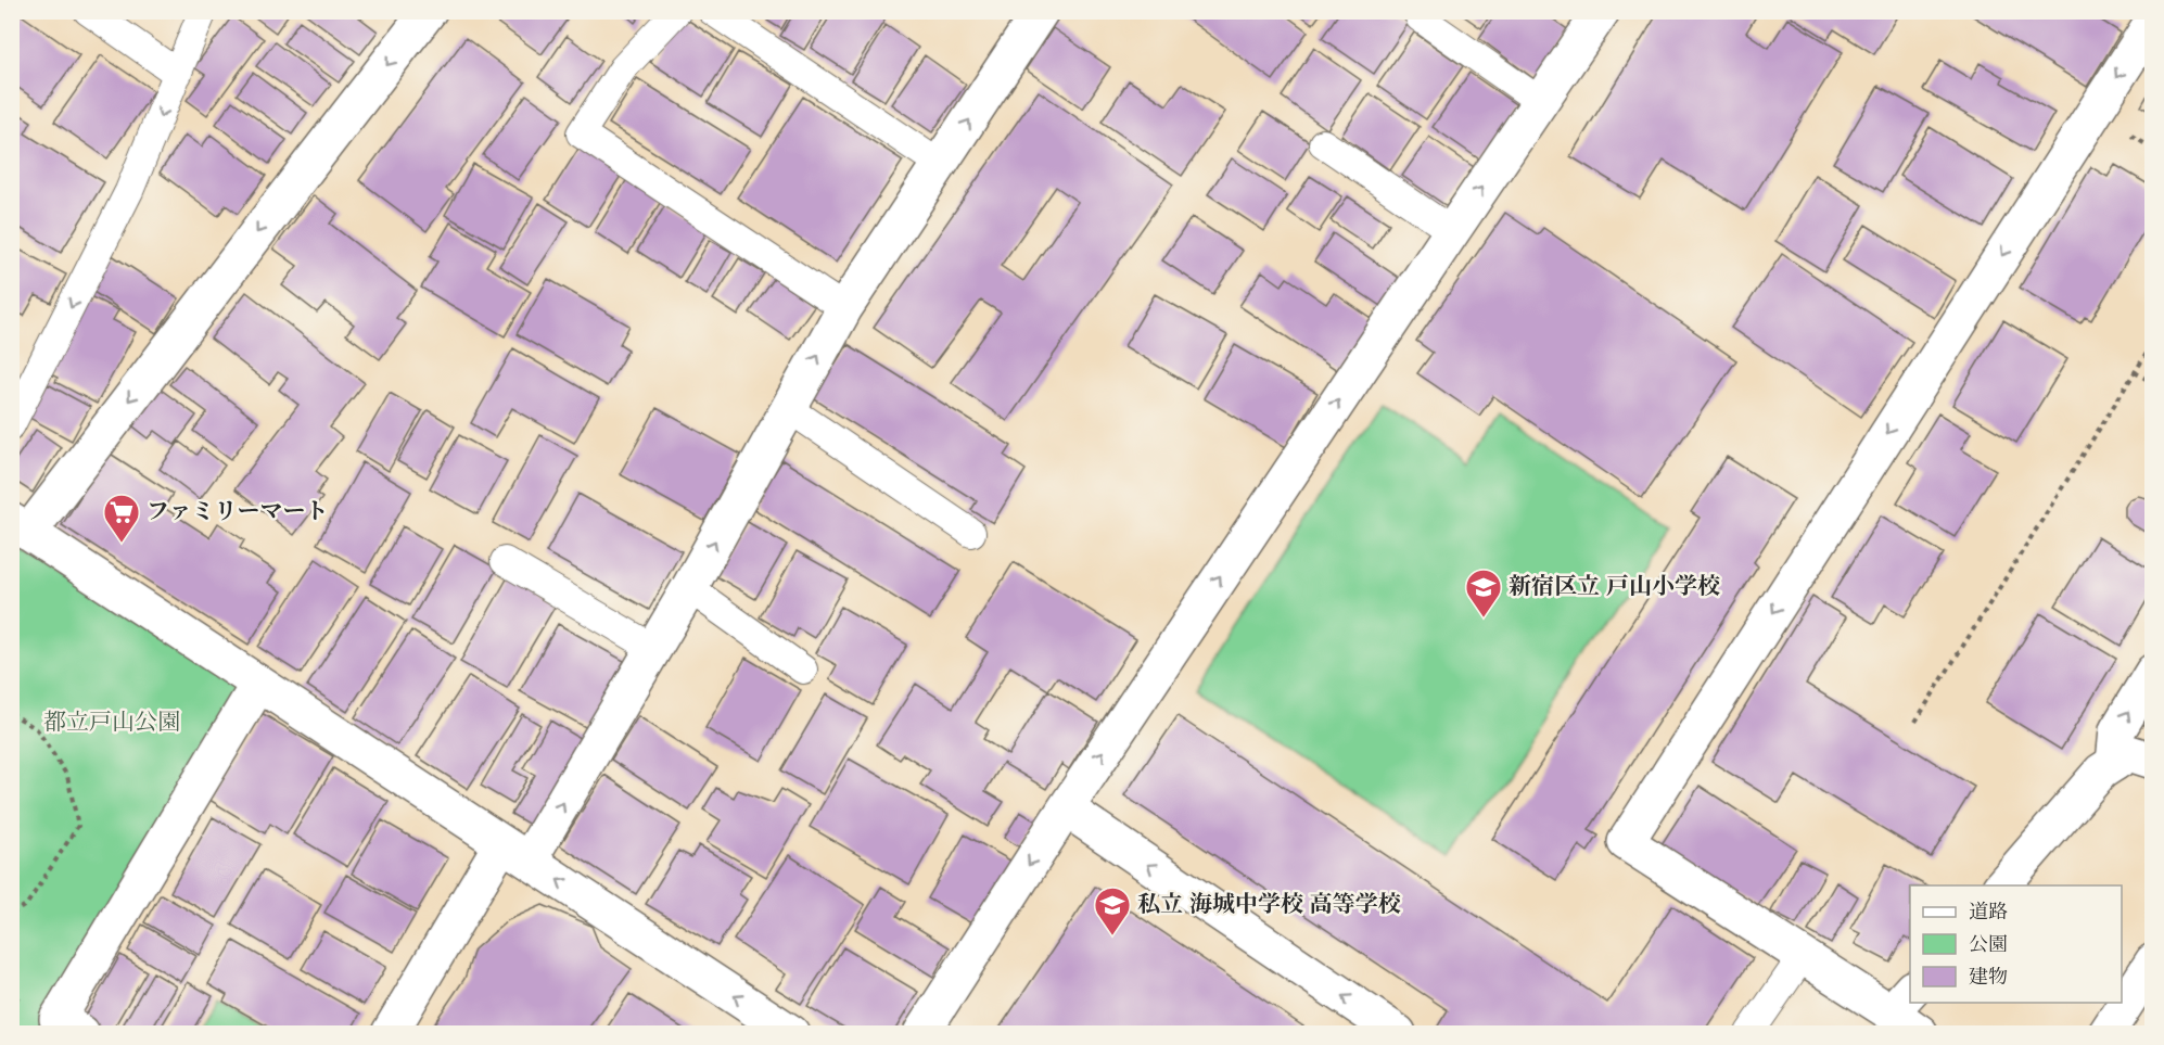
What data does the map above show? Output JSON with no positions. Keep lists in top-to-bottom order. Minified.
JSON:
{"parks":["都立戸山公園"],"places":{"supermarket":["ファミリーマート"],"school or university":["新宿区立 戸山小学校","私立 海城中学校 高等学校"]},"legend":["道路","公園","建物"]}
